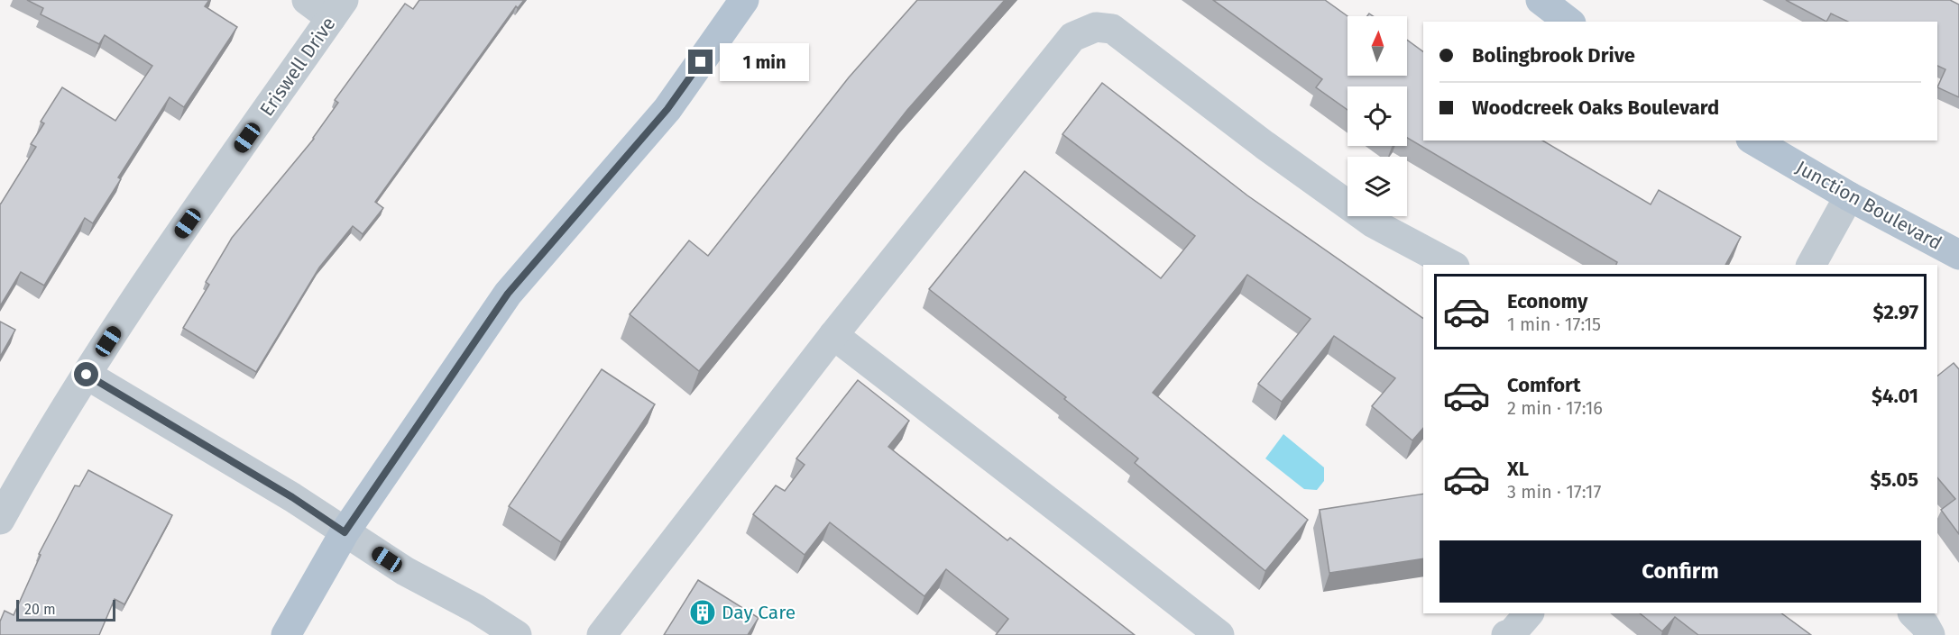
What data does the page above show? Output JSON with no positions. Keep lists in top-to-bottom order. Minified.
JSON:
{"streets":{"main road":["Junction Boulevard"],"street":["Eriswell Drive"]},"places":{"building":["Day Care"]},"scale_bar":"20 m","north":"top","page":{"banner":["Bolingbrook Drive","Woodcreek Oaks Boulevard"],"bubble":"1 min","list":[{"name":"Economy","note":"1 min · 17:15","value":"$2.97"},{"name":"Comfort","note":"2 min · 17:16","value":"$4.01"},{"name":"XL","note":"3 min · 17:17","value":"$5.05"}],"buttons":"Confirm","scale":"20 m"}}
